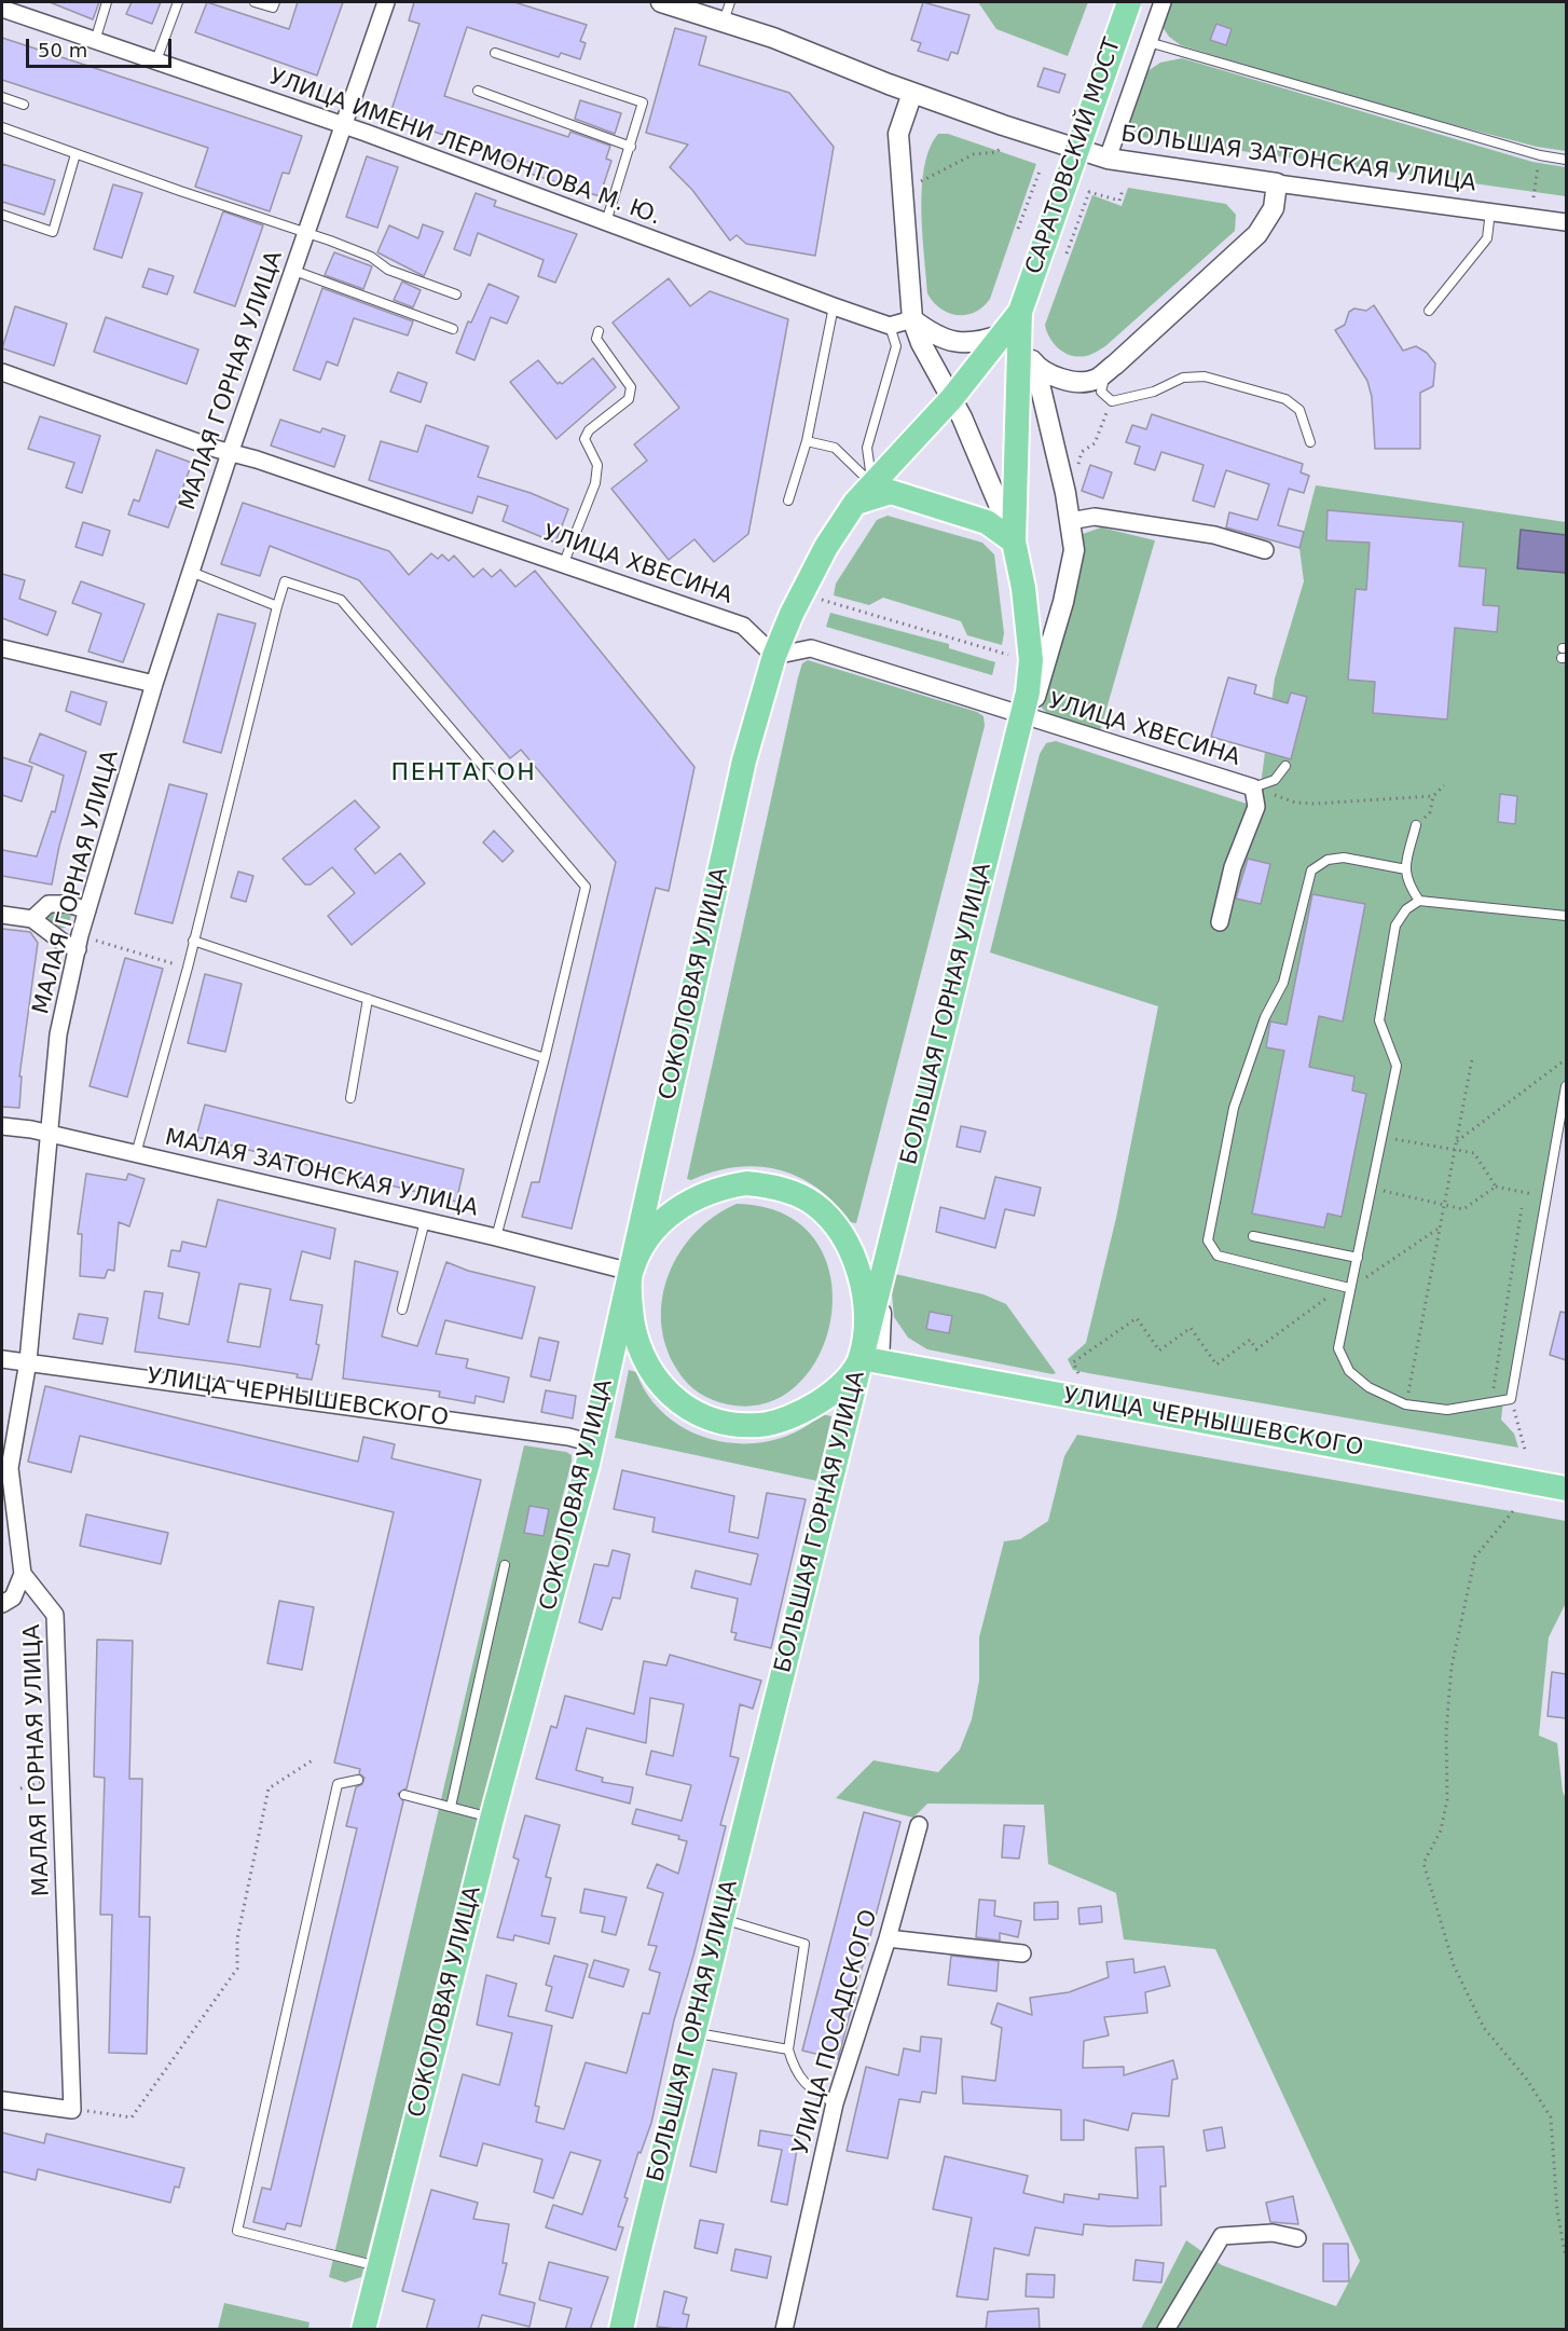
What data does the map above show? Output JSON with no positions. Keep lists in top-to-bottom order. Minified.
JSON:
{"streets":{"main road":["САРАТОВСКИЙ МОСТ","СОКОЛОВАЯ УЛИЦА","БОЛЬШАЯ ГОРНАЯ УЛИЦА","УЛИЦА ЧЕРНЫШЕВСКОГО"],"street":["УЛИЦА ИМЕНИ ЛЕРМОНТОВА М. Ю.","БОЛЬШАЯ ЗАТОНСКАЯ УЛИЦА","МАЛАЯ ГОРНАЯ УЛИЦА","УЛИЦА ХВЕСИНА","МАЛАЯ ЗАТОНСКАЯ УЛИЦА","УЛИЦА ПОСАДСКОГО"]},"crossings":[["УЛИЦА ИМЕНИ ЛЕРМОНТОВА М. Ю.","МАЛАЯ ГОРНАЯ УЛИЦА"],["САРАТОВСКИЙ МОСТ","СОКОЛОВАЯ УЛИЦА"],["САРАТОВСКИЙ МОСТ","БОЛЬШАЯ ГОРНАЯ УЛИЦА"],["МАЛАЯ ГОРНАЯ УЛИЦА","УЛИЦА ХВЕСИНА"],["МАЛАЯ ГОРНАЯ УЛИЦА","МАЛАЯ ЗАТОНСКАЯ УЛИЦА"],["МАЛАЯ ГОРНАЯ УЛИЦА","УЛИЦА ЧЕРНЫШЕВСКОГО"],["УЛИЦА ХВЕСИНА","СОКОЛОВАЯ УЛИЦА"],["УЛИЦА ХВЕСИНА","БОЛЬШАЯ ГОРНАЯ УЛИЦА"],["СОКОЛОВАЯ УЛИЦА","МАЛАЯ ЗАТОНСКАЯ УЛИЦА"],["СОКОЛОВАЯ УЛИЦА","УЛИЦА ЧЕРНЫШЕВСКОГО"],["БОЛЬШАЯ ГОРНАЯ УЛИЦА","УЛИЦА ЧЕРНЫШЕВСКОГО"]],"districts":["ПЕНТАГОН"],"scale_bar":"50 m"}
